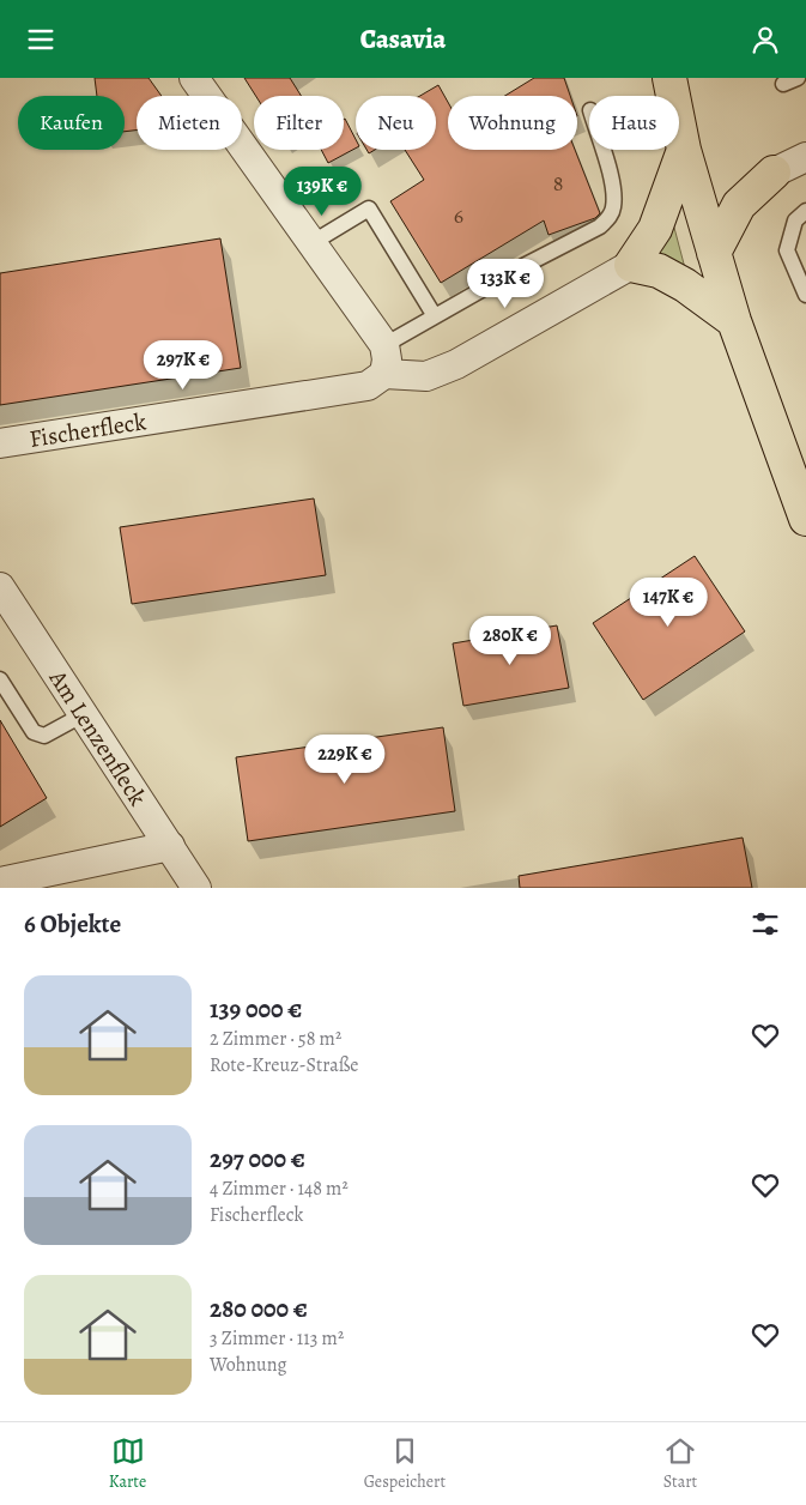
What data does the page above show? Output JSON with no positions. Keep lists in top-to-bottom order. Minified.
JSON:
{"streets":{"street":["Fischerfleck","Am Lenzenfleck"]},"house_numbers":["8","6"],"page":{"header":"Casavia","chip":["Kaufen","Mieten","Filter","Neu","Wohnung","Haus"],"price":["139K €","133K €","297K €","147K €","280K €","229K €"],"heading":"6 Objekte","list":[{"name":"139 000 €","note":"2 Zimmer · 58 m² · Rote-Kreuz-Straße"},{"name":"297 000 €","note":"4 Zimmer · 148 m² · Fischerfleck"},{"name":"280 000 €","note":"3 Zimmer · 113 m² · Wohnung"}],"tabs":["Karte","Gespeichert","Start"]}}
